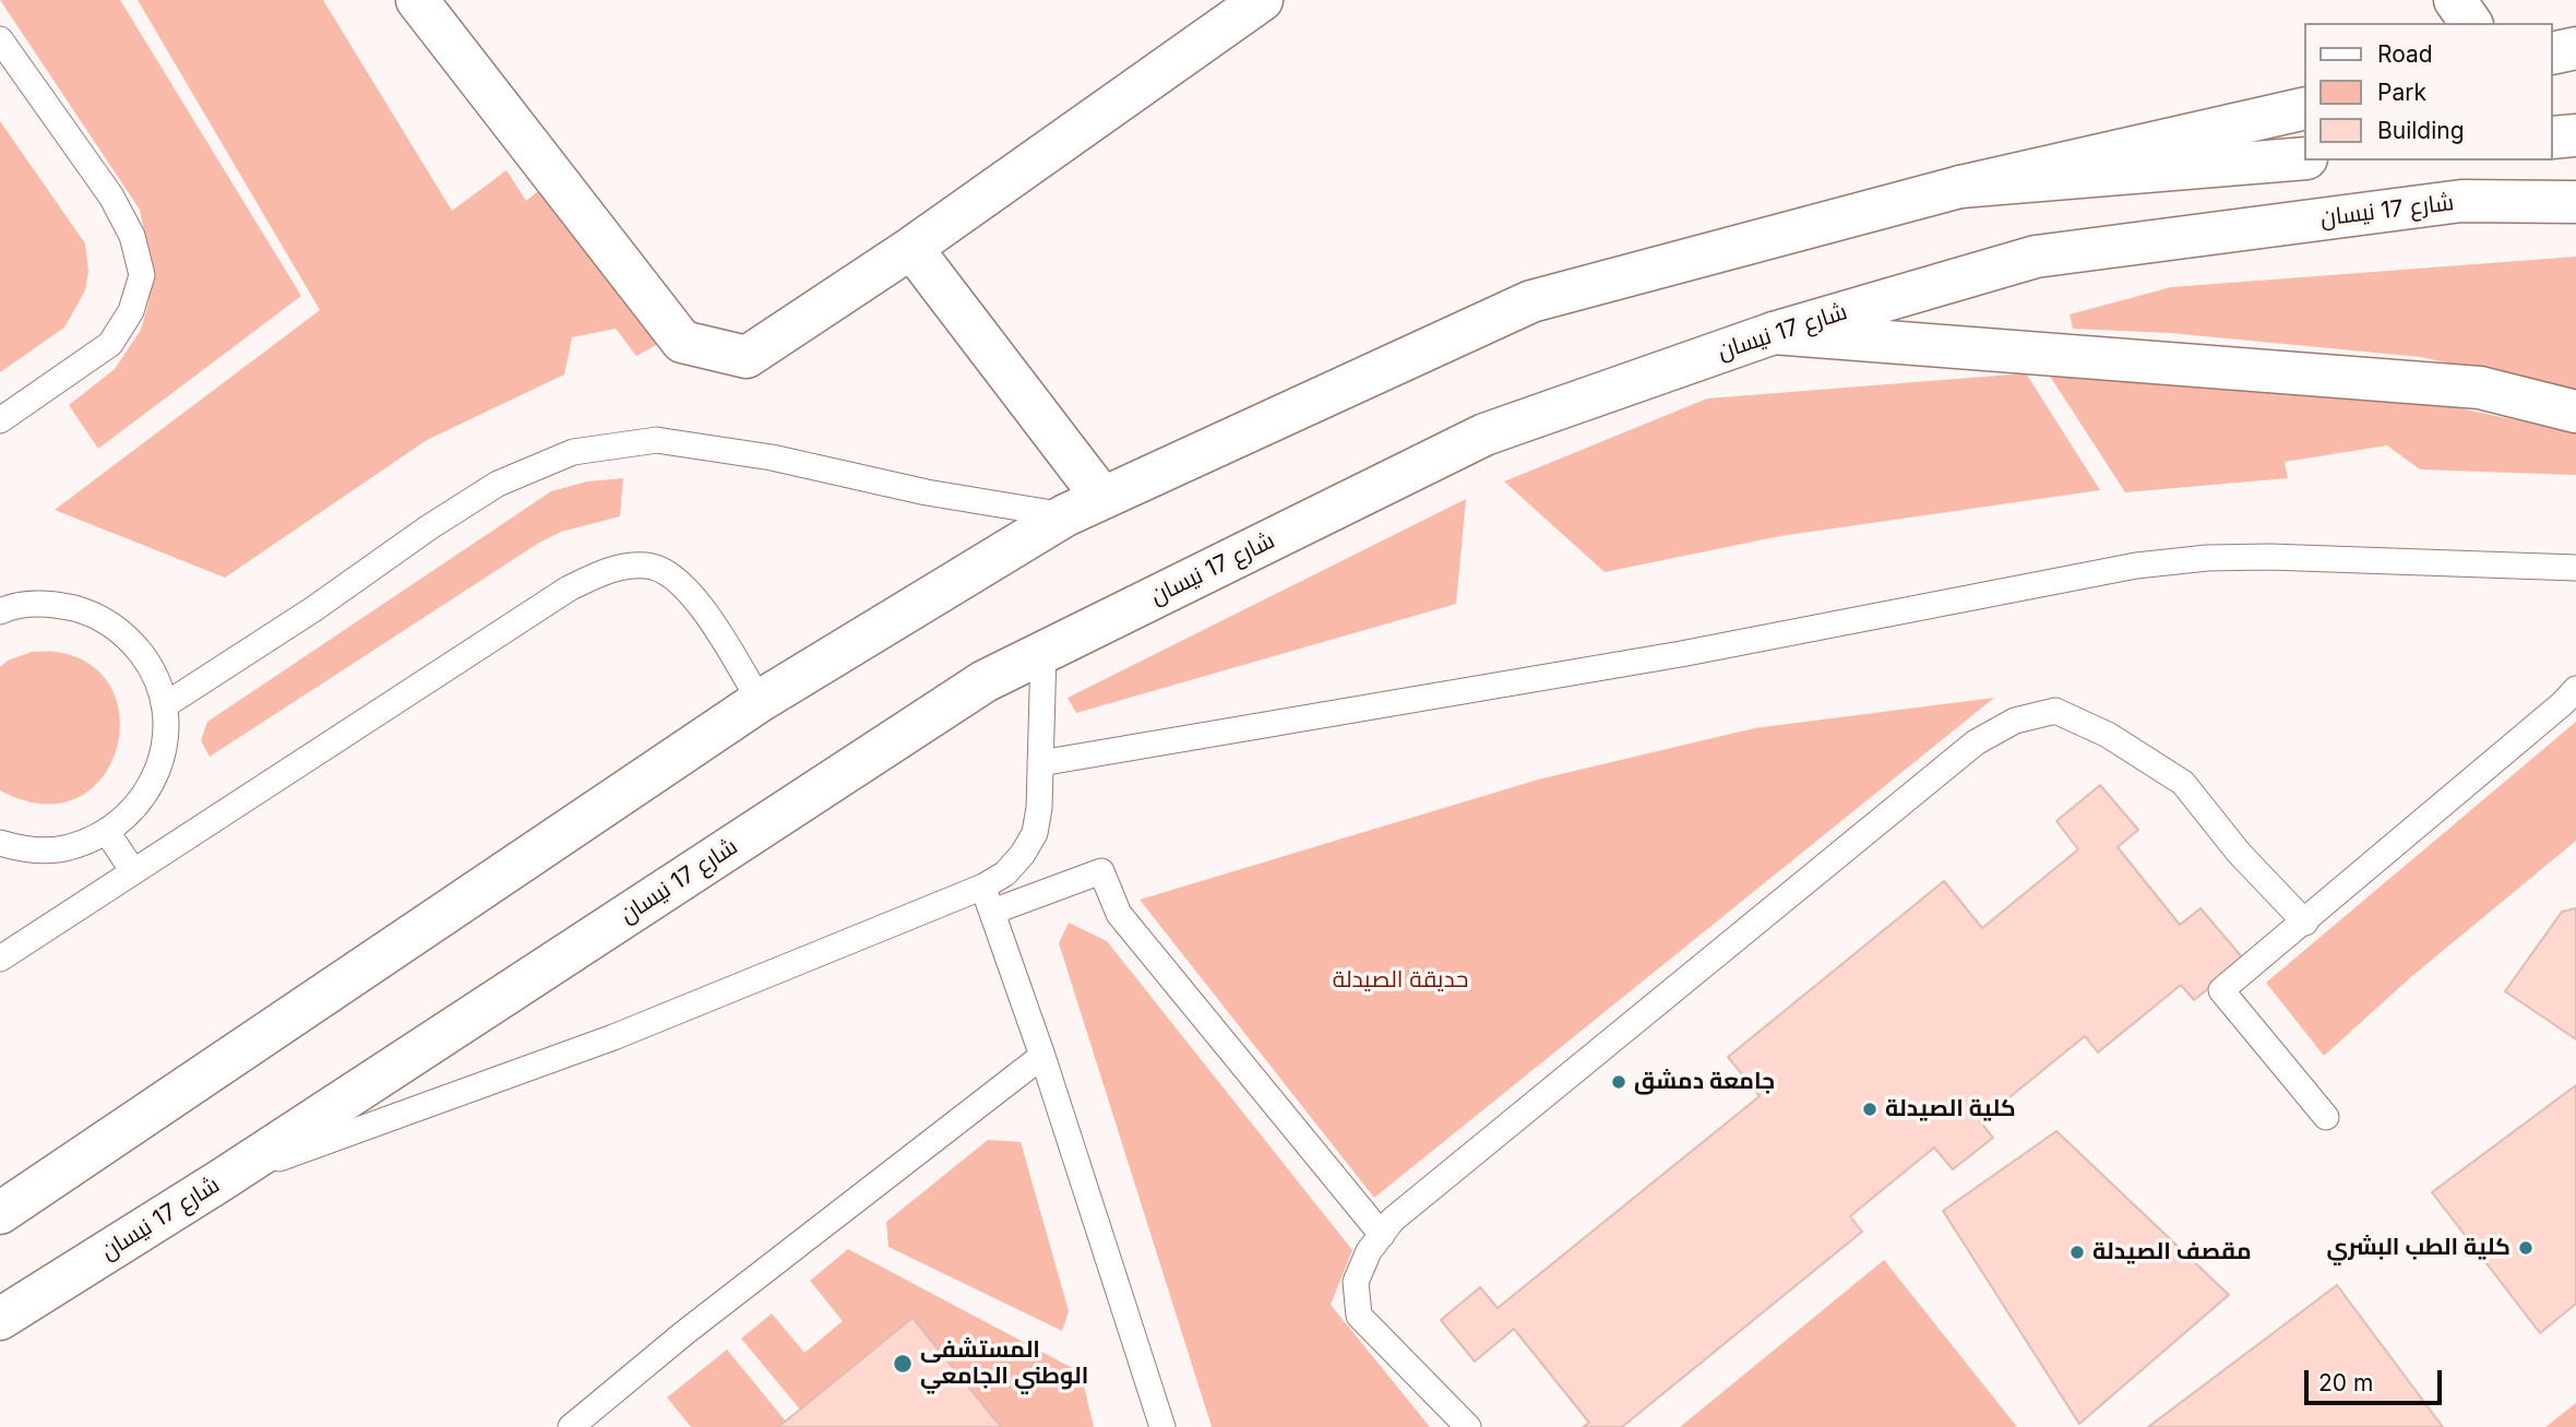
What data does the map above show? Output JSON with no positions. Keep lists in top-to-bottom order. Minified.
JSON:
{"streets":{"main road":["شارع 17 نيسان"]},"parks":["حديقة الصيدلة"],"places":["جامعة دمشق","كلية الصيدلة","كلية الطب البشري","مقصف الصيدلة","المستشفى الوطني الجامعي"],"legend":["Road","Park","Building"],"scale_bar":"20 m"}
